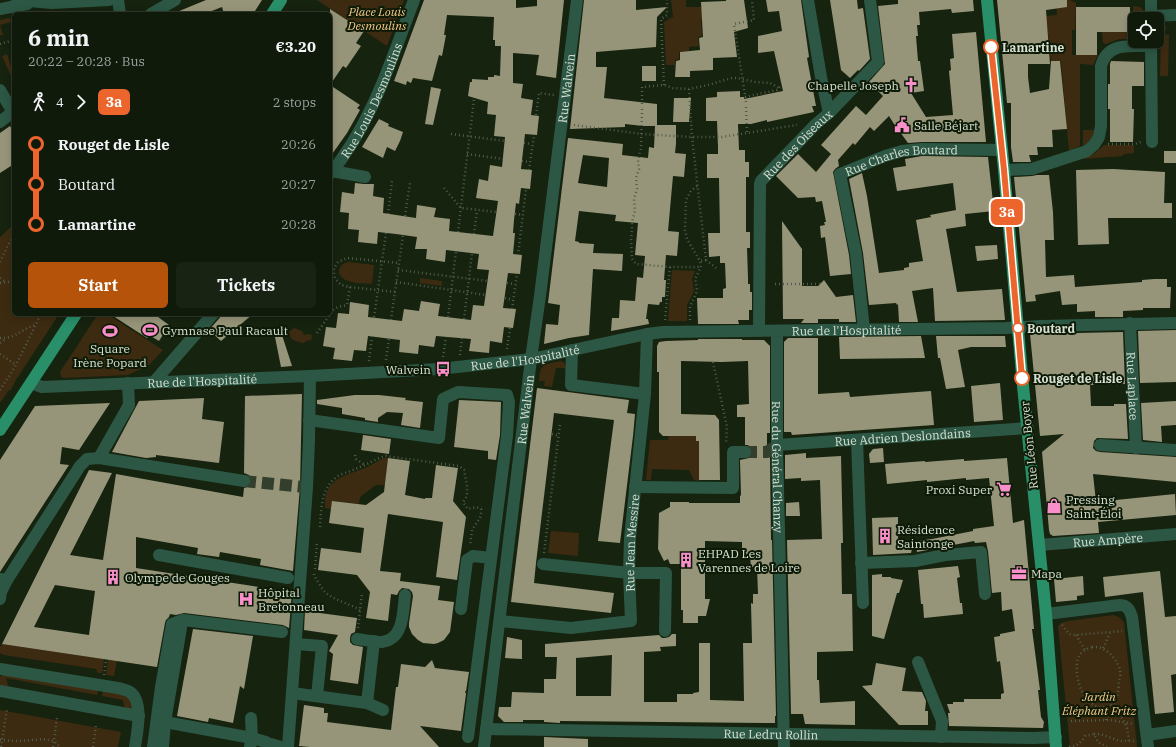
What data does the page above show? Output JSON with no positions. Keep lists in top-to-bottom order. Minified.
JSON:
{"streets":{"main road":["Rue Léon Boyer"],"street":["Rue Walvein","Rue Louis Desmoulins","Rue des Oiseaux","Rue Charles Boutard","Rue de l'Hospitalité","Rue Laplace","Rue Adrien Deslondains","Rue du Général Chanzy","Rue Ampère","Rue Jean Messire","Rue Ledru Rollin"]},"crossings":[["Rue Walvein","Rue de l'Hospitalité"],["Rue Walvein","Rue Jean Messire"],["Rue Walvein","Rue Ledru Rollin"],["Rue des Oiseaux","Rue de l'Hospitalité"],["Rue Charles Boutard","Rue de l'Hospitalité"],["Rue Charles Boutard","Rue Léon Boyer"],["Rue de l'Hospitalité","Rue Laplace"],["Rue de l'Hospitalité","Rue Léon Boyer"],["Rue de l'Hospitalité","Rue du Général Chanzy"],["Rue de l'Hospitalité","Rue Jean Messire"],["Rue Adrien Deslondains","Rue Léon Boyer"],["Rue Adrien Deslondains","Rue du Général Chanzy"],["Rue Léon Boyer","Rue Ampère"],["Rue Léon Boyer","Rue Ledru Rollin"],["Rue du Général Chanzy","Rue Ledru Rollin"]],"parks":["Place Louis Desmoulins","Jardin Éléphant Fritz"],"places":{"other":["Lamartine","Boutard","Rouget de Lisle"],"church":["Chapelle Joseph"],"public building":["Salle Béjart"],"sports":["Gymnase Paul Racault","Square Irène Popard"],"bus stop":["Walvein"],"supermarket":["Proxi Super"],"shop":["Pressing Saint-Éloi"],"building":["Résidence Saintonge","EHPAD Les Varennes de Loire","Olympe de Gouges"],"office":["Mapa"],"hospital":["Hôpital Bretonneau"]},"lines":["bus line 3a"],"page":{"on_map":"3a","heading":["6 min","20:22 – 20:28 · Bus","€3.20"],"legs":["4","3a","2 stops"],"list":[{"name":"Rouget de Lisle","value":"20:26"},{"name":"Boutard","value":"20:27"},{"name":"Lamartine","value":"20:28"}],"buttons":["Start","Tickets"]}}
